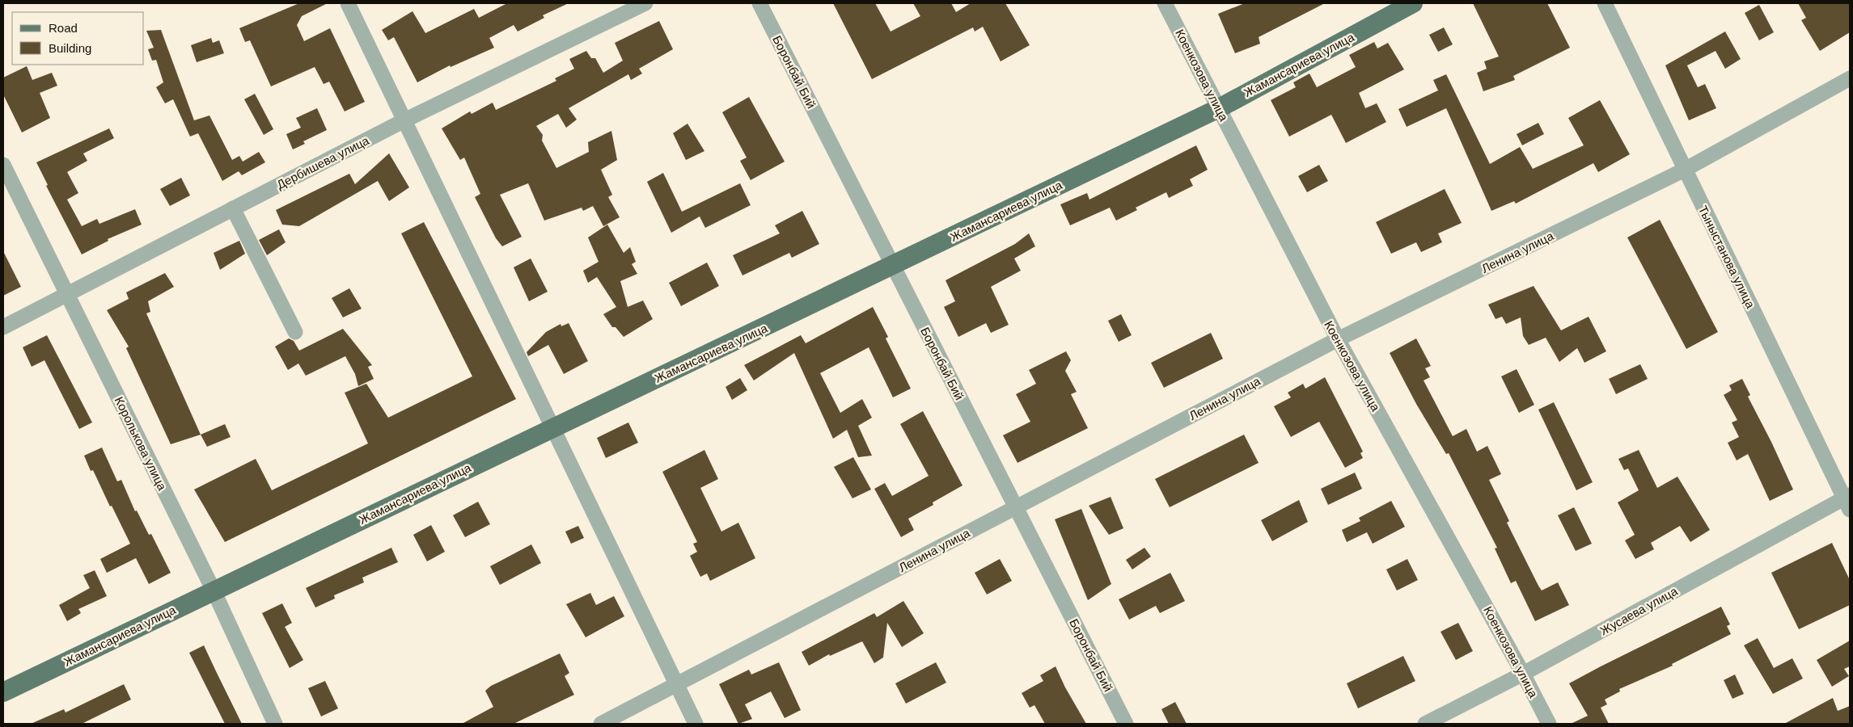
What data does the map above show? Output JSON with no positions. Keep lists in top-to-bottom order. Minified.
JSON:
{"streets":{"main road":["Жамансариева улица"],"street":["Боронбай Бий","Коенкозова улица","Дербишева улица","Ленина улица","Тыныстанова улица","Королькова улица","Жусаева улица"]},"crossings":[["Жамансариева улица","Боронбай Бий"],["Жамансариева улица","Коенкозова улица"],["Жамансариева улица","Королькова улица"],["Боронбай Бий","Ленина улица"],["Коенкозова улица","Ленина улица"],["Коенкозова улица","Жусаева улица"],["Дербишева улица","Королькова улица"],["Ленина улица","Тыныстанова улица"],["Тыныстанова улица","Жусаева улица"]],"legend":["Road","Building"]}
